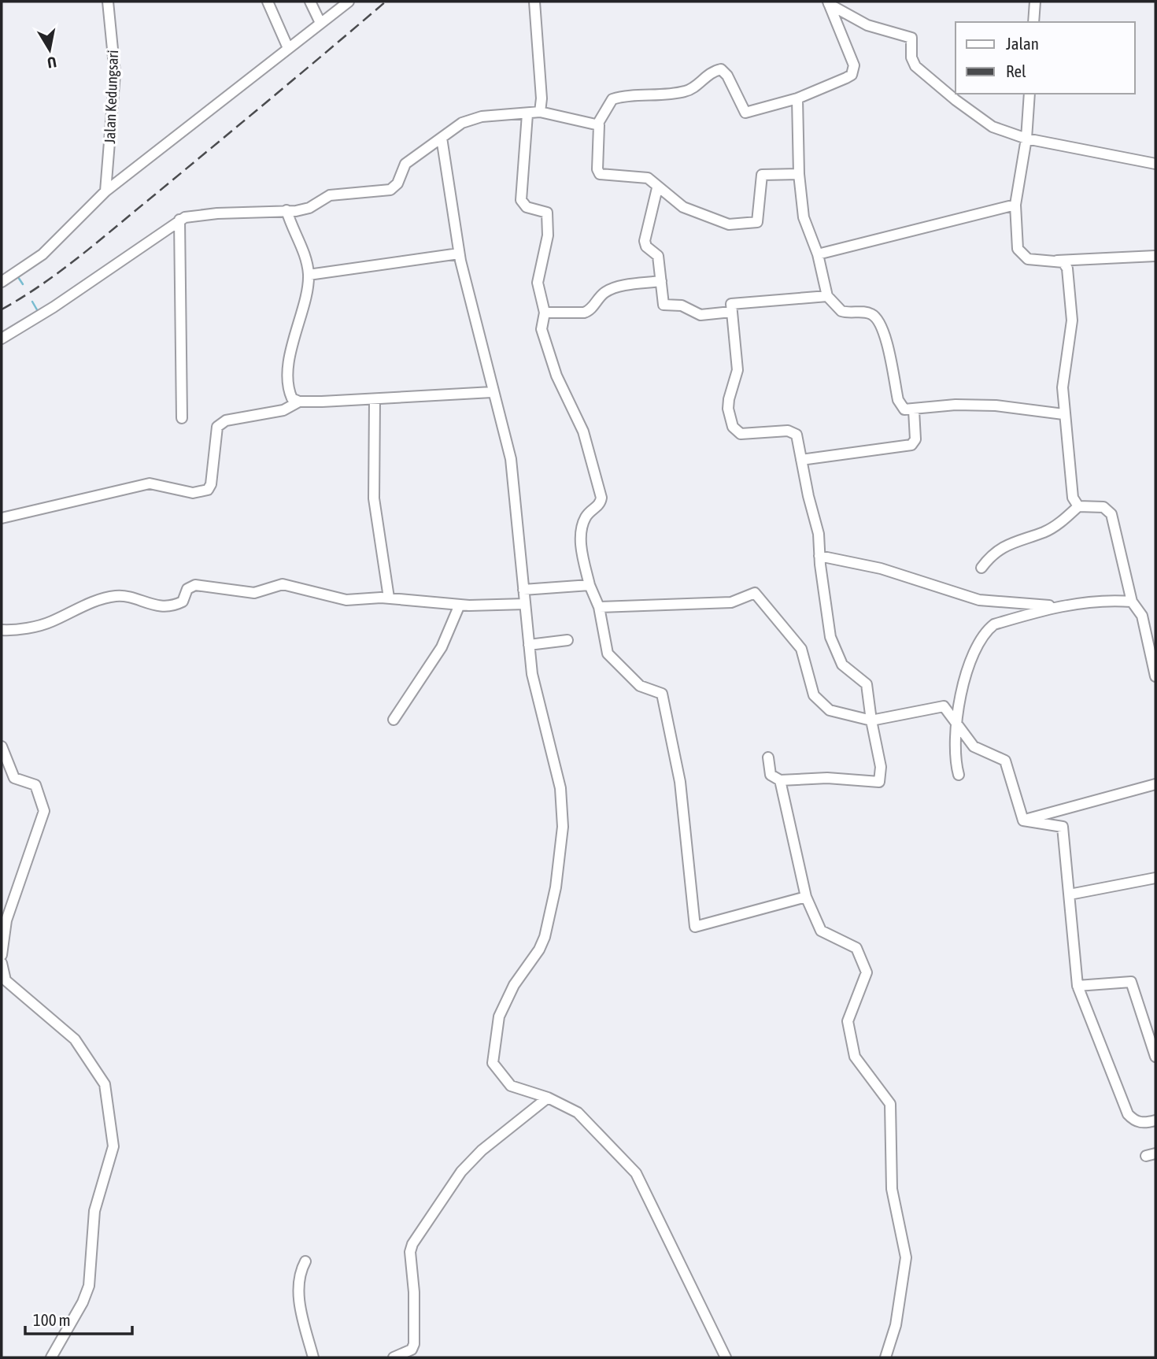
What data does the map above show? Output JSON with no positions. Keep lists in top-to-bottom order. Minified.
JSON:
{"streets":{"street":["Jalan Kedungsari"]},"legend":["Jalan","Rel"],"scale_bar":"100 m","north":"bottom"}
